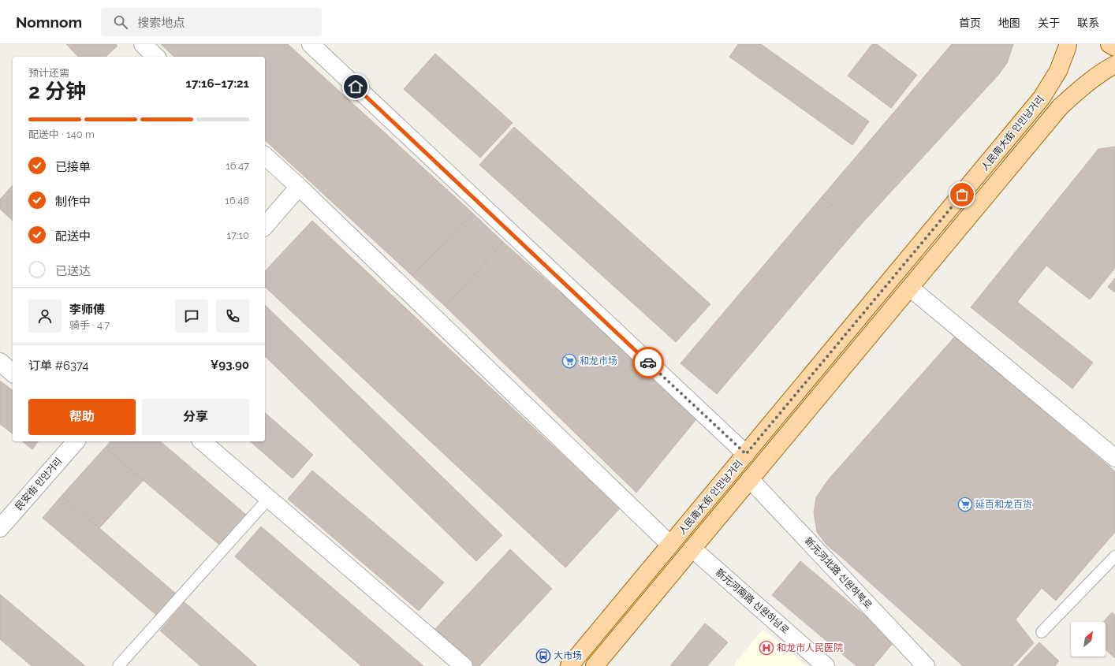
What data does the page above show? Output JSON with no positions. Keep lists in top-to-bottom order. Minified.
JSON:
{"streets":{"main road":["人民南大街 인민남거리"],"street":["民安街 민안거리","新元河北路 신원하북로","新元河南路 신원하남로"]},"crossings":[["人民南大街 인민남거리","新元河北路 신원하북로"],["人民南大街 인민남거리","新元河南路 신원하남로"]],"places":{"supermarket":["和龙市场","延百和龙百货"],"hospital":["和龙市人民医院"],"bus stop":["大市场"]},"north":"top right","page":{"header":"Nomnom","search":"搜索地点","nav":["首页","地图","关于","联系"],"heading":["2 分钟","预计还需","17:16–17:21"],"panel":["李师傅","骑手 · 4.7","订单 #6374","¥93.90"],"bar":"配送中 · 140 m","list":[["已接单","16:47"],["制作中","16:48"],["配送中","17:10"],"已送达"],"buttons":["帮助","分享"]}}
